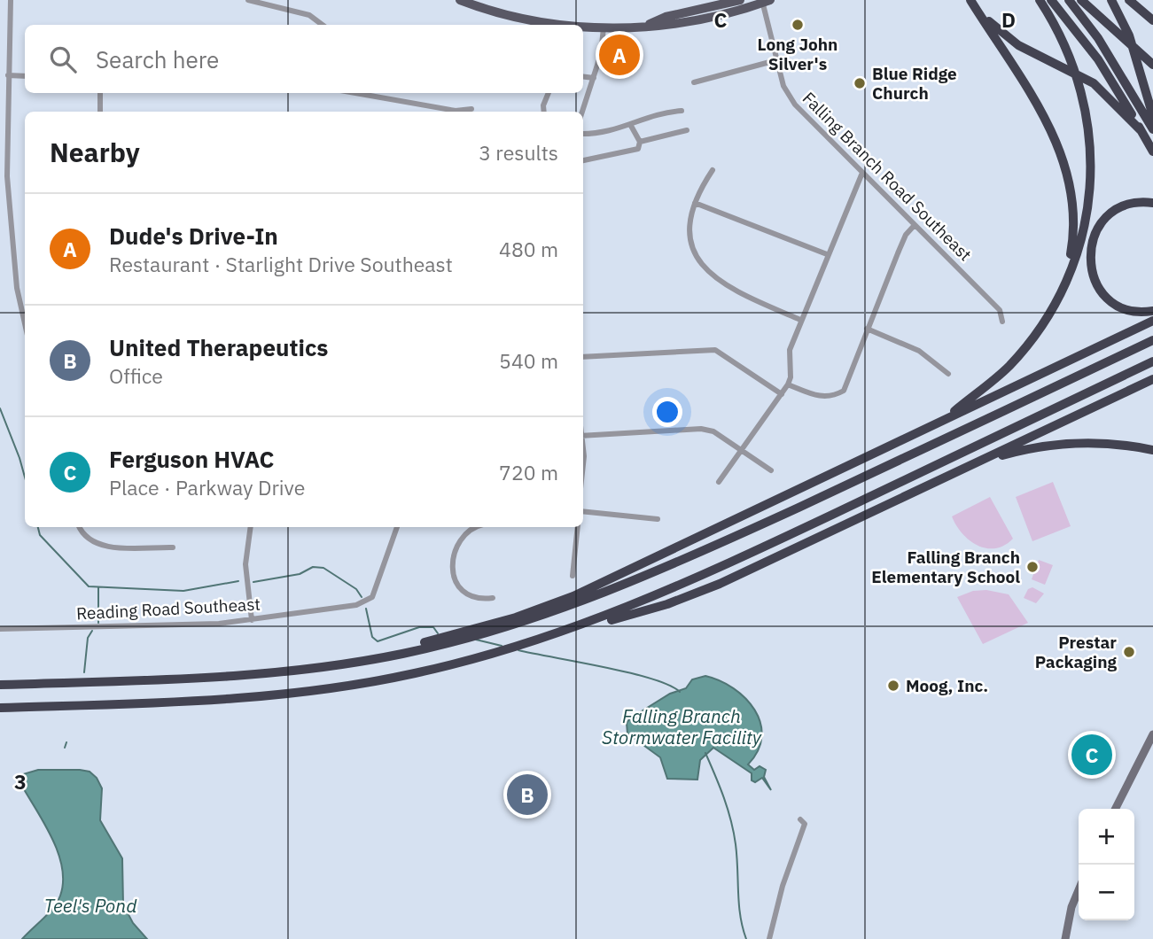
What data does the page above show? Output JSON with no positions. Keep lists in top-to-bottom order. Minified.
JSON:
{"streets":{"street":["Falling Branch Road Southeast","Reading Road Southeast"]},"water":["Falling Branch Stormwater Facility","Teel's Pond"],"places":["Long John Silver's","Blue Ridge Church","Falling Branch Elementary School","Prestar Packaging","Moog, Inc."],"page":{"search":"Search here","pins":["A","C","B"],"heading":["Nearby","3 results"],"list":[{"mark":"A","name":"Dude's Drive-In","note":"Restaurant · Starlight Drive Southeast","value":"480 m"},{"mark":"B","name":"United Therapeutics","note":"Office","value":"540 m"},{"mark":"C","name":"Ferguson HVAC","note":"Place · Parkway Drive","value":"720 m"}],"map_buttons":["+","−"]},"grid":{"columns":["C","D"],"rows":["3"]}}
